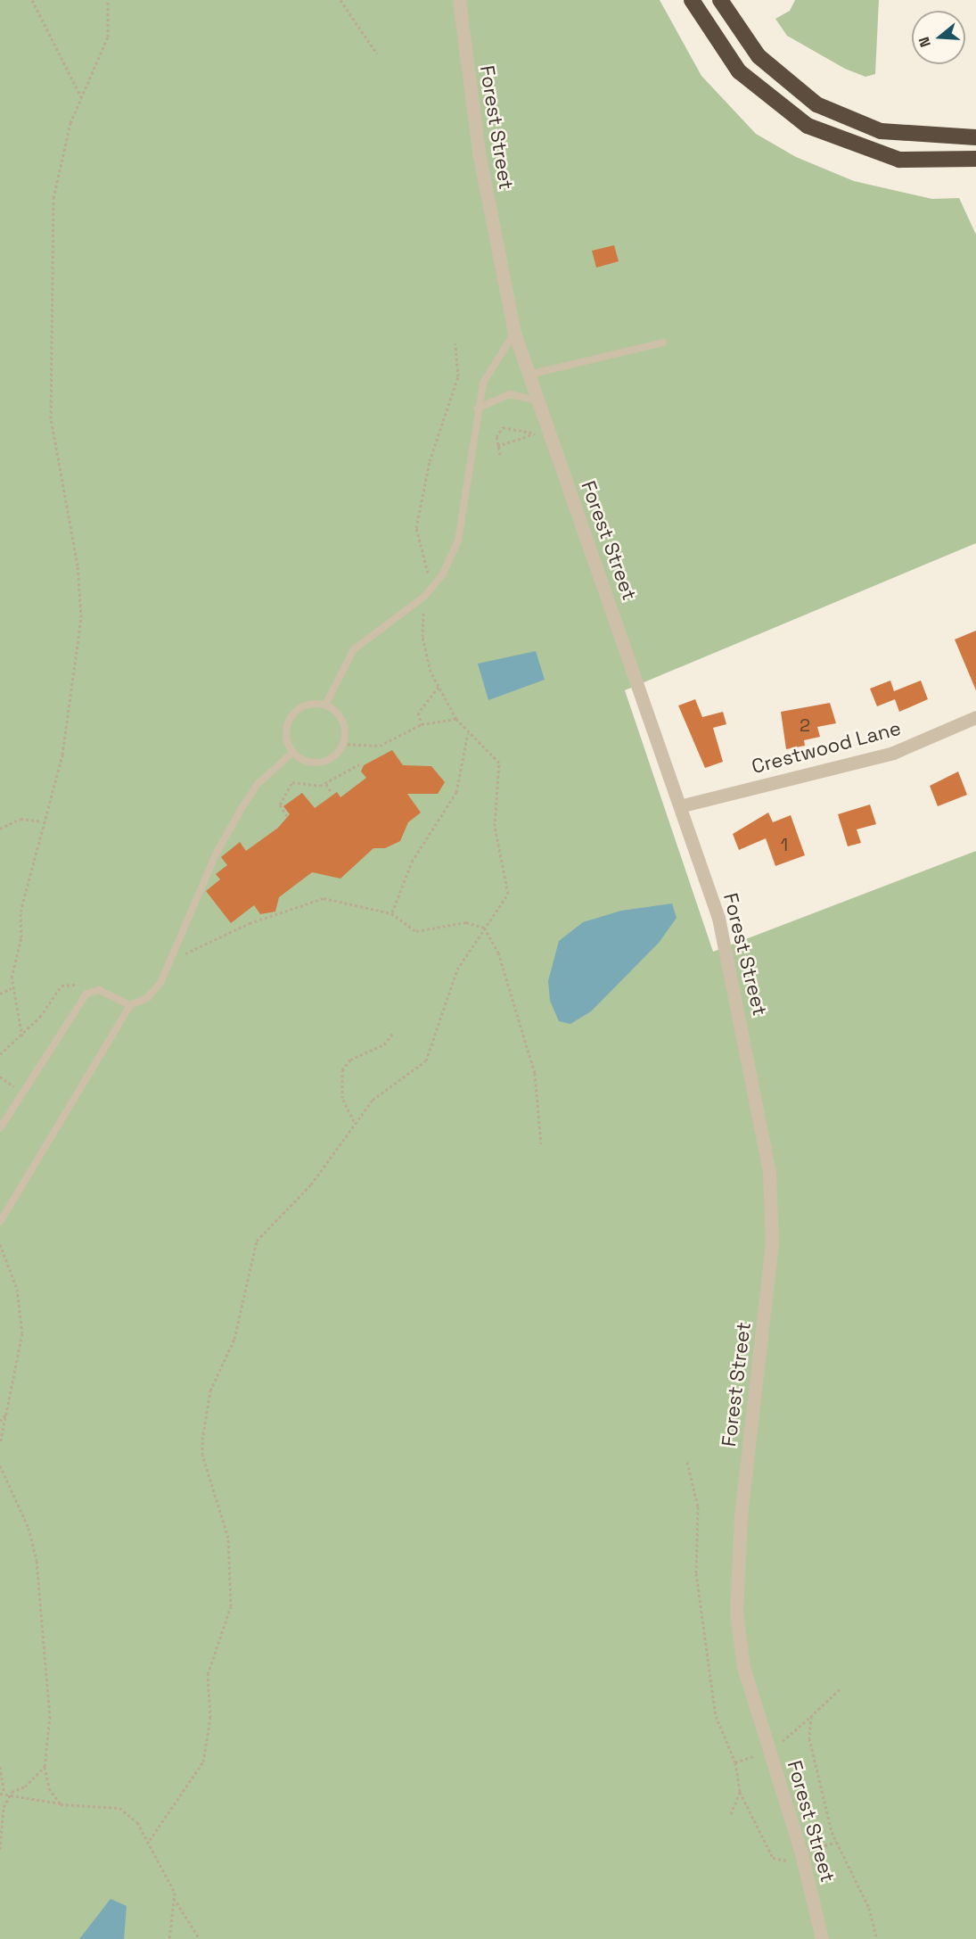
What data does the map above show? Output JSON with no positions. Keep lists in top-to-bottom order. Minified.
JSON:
{"streets":{"street":["Forest Street","Crestwood Lane"]},"crossings":[["Forest Street","Crestwood Lane"]],"house_numbers":["2","1"],"north":"left"}
